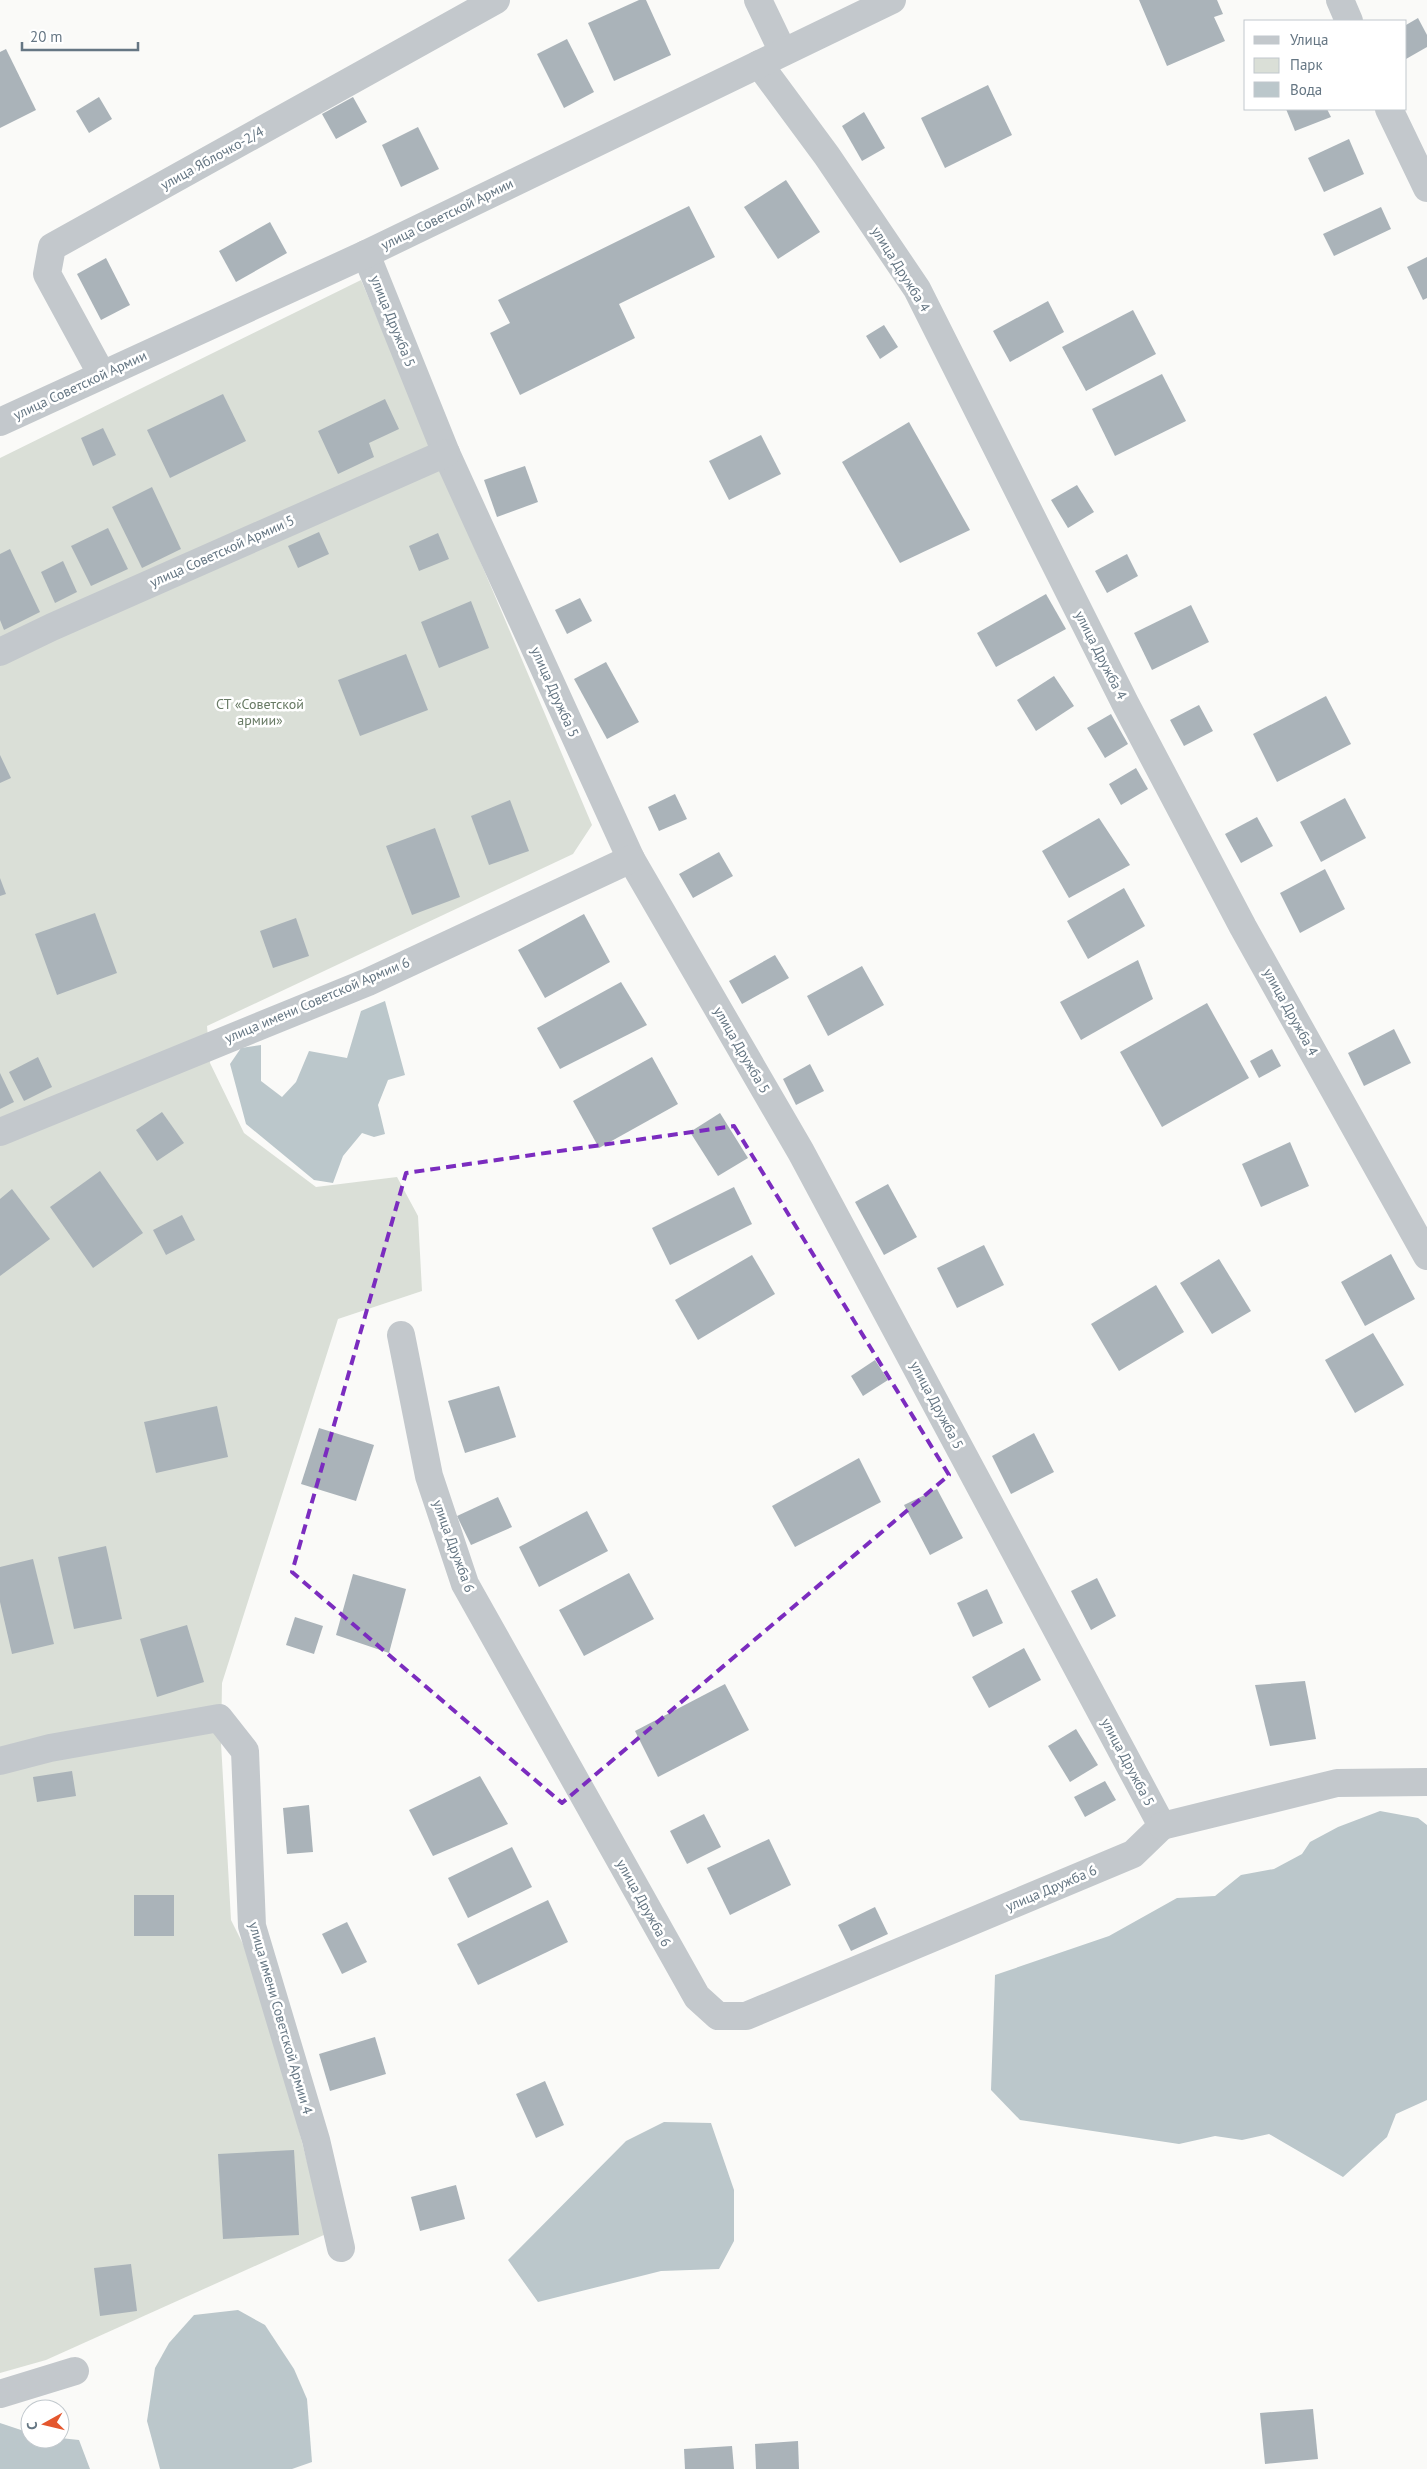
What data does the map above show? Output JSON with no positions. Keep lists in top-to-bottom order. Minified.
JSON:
{"streets":{"street":["улица Яблочко-2/4","улица Советской Армии","улица Дружба 4","улица Дружба 5","улица Советской Армии 5","улица имени Советской Армии 6","улица Дружба 6","улица имени Советской Армии 4"]},"crossings":[["улица Яблочко-2/4","улица Советской Армии"],["улица Советской Армии","улица Дружба 4"],["улица Советской Армии","улица Дружба 5"],["улица Дружба 5","улица Советской Армии 5"],["улица Дружба 5","улица имени Советской Армии 6"],["улица Дружба 5","улица Дружба 6"]],"parks":["СТ «Советской армии»"],"legend":["Улица","Парк","Вода"],"scale_bar":"20 m","north":"left"}
